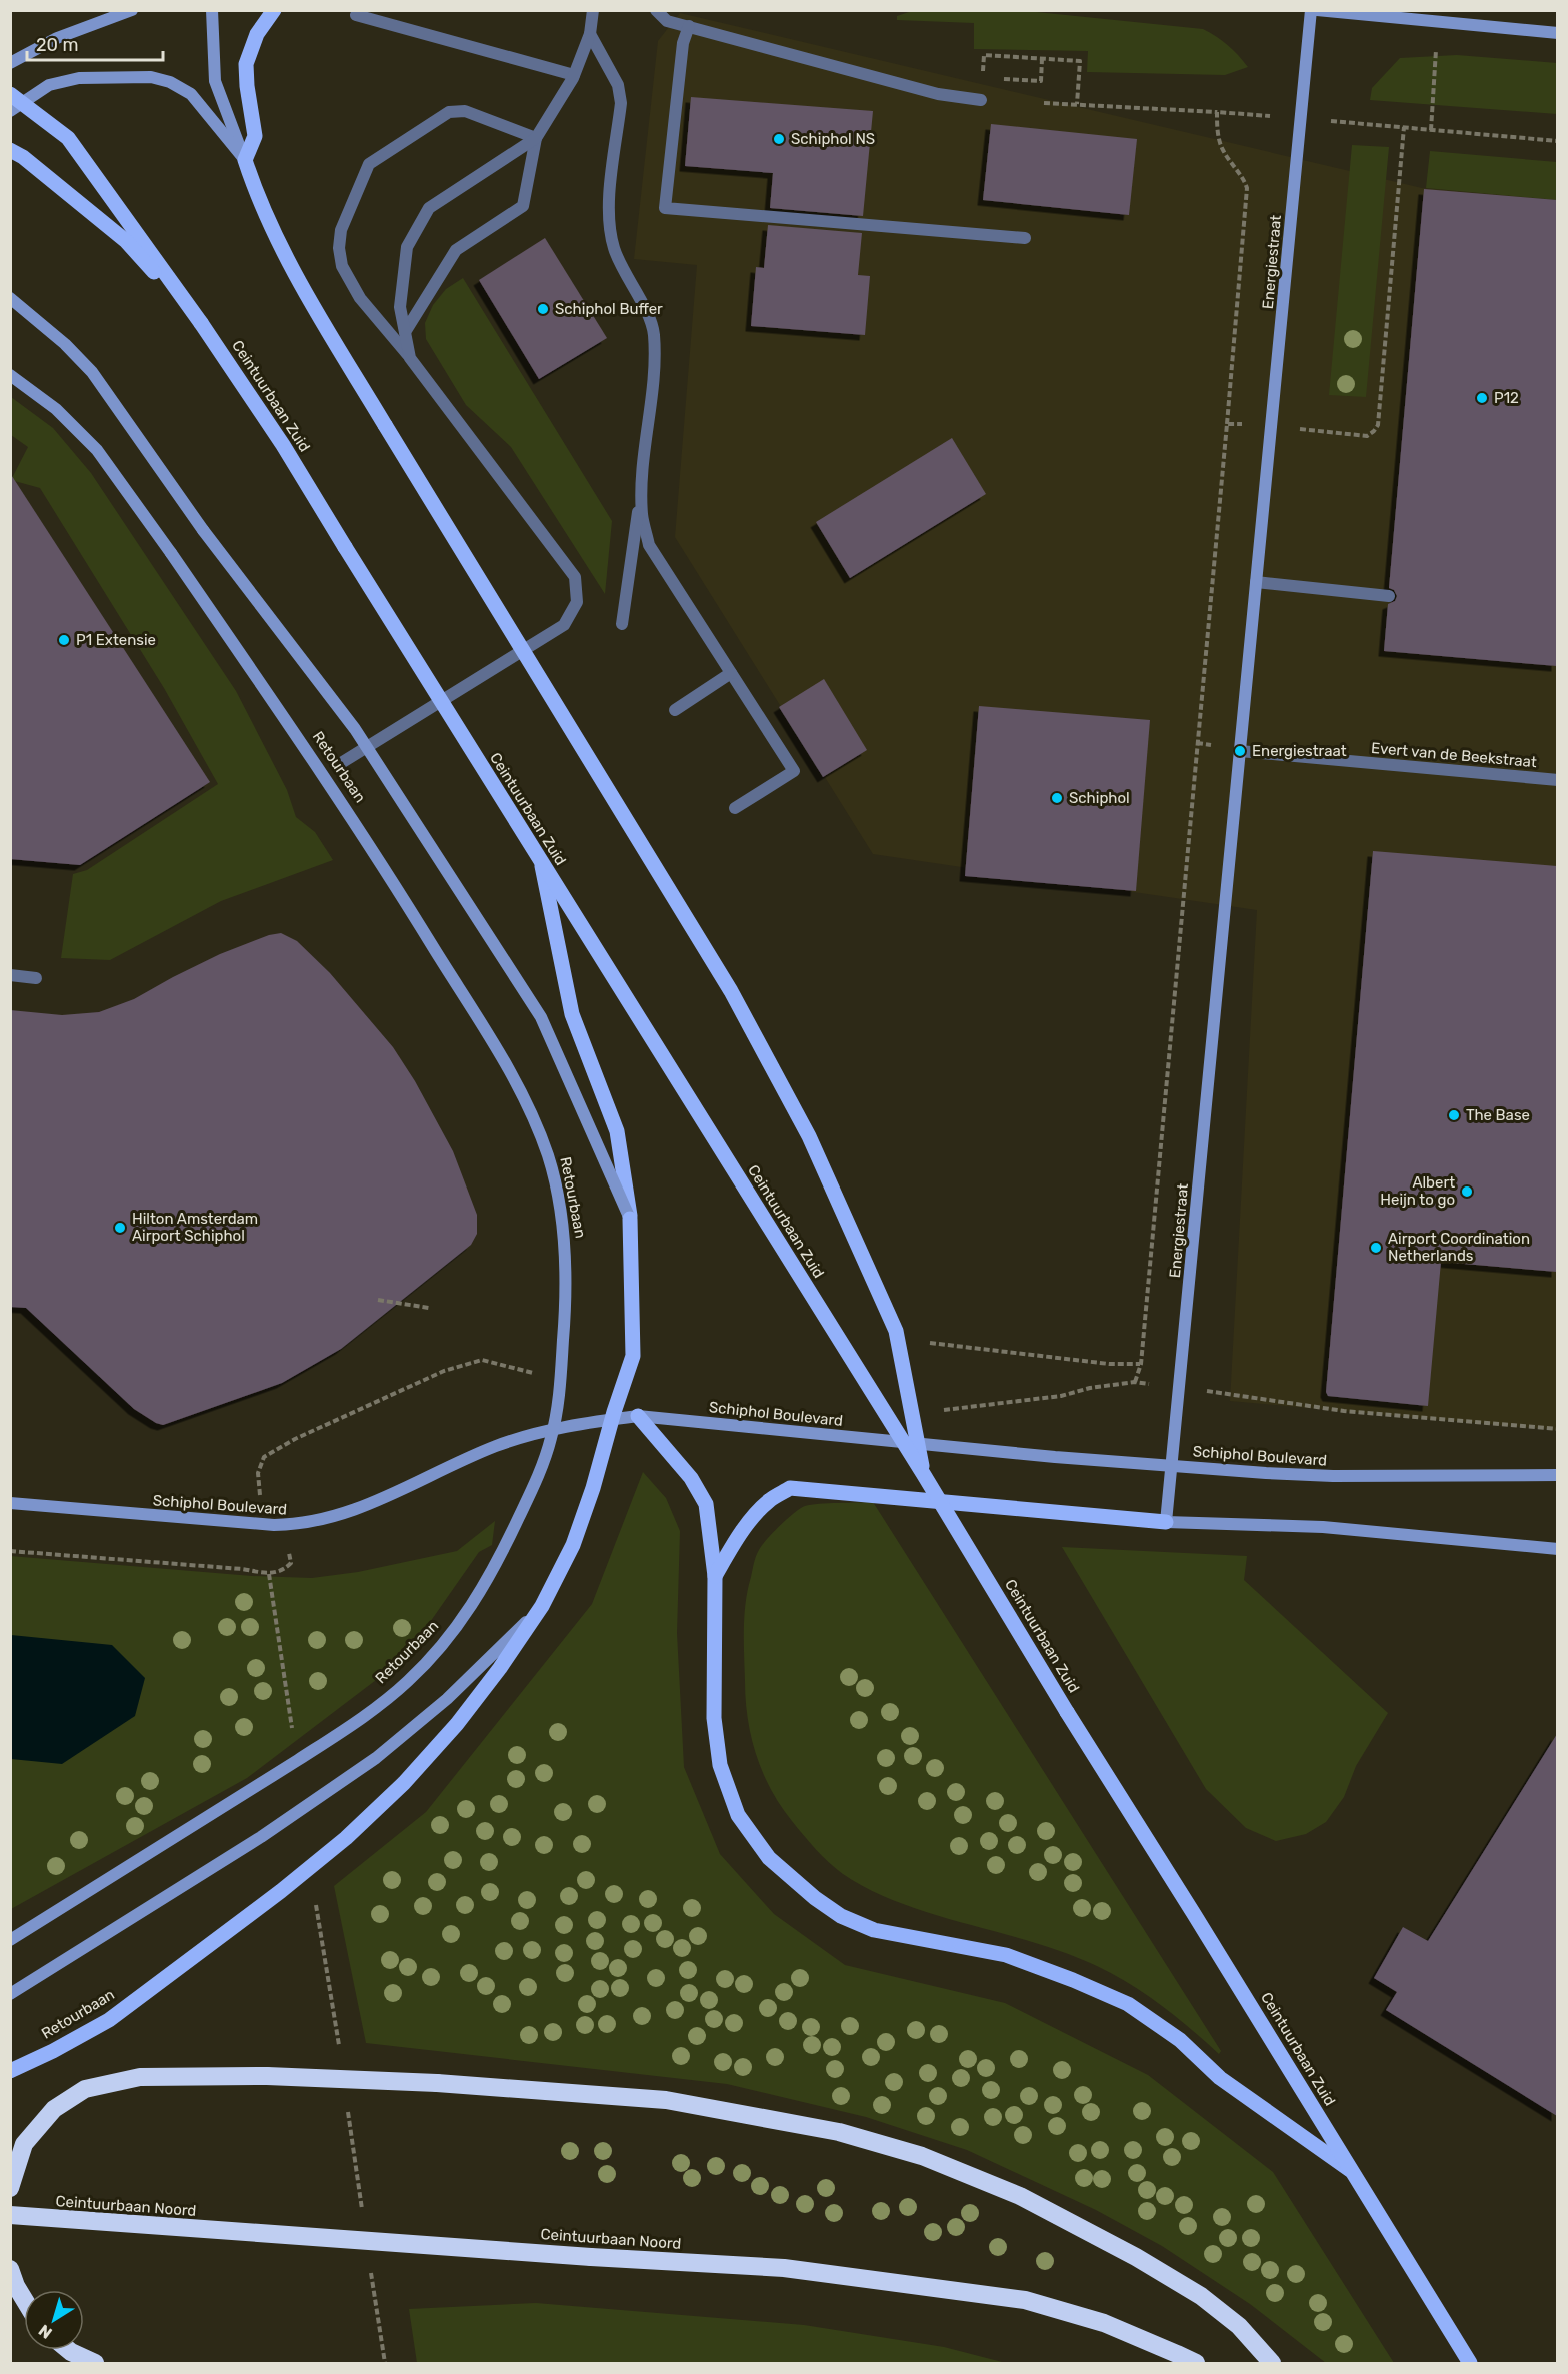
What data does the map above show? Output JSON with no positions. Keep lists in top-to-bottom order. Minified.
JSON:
{"streets":{"highway":["Ceintuurbaan Noord"],"main road":["Ceintuurbaan Zuid","Retourbaan"],"street":["Energiestraat","Evert van de Beekstraat","Schiphol Boulevard"]},"crossings":[["Energiestraat","Evert van de Beekstraat"],["Energiestraat","Schiphol Boulevard"],["Ceintuurbaan Zuid","Retourbaan"]],"places":["Schiphol NS","Schiphol Buffer","P12","P1 Extensie","Energiestraat","Schiphol","The Base","Albert Heijn to go","Hilton Amsterdam Airport Schiphol","Airport Coordination Netherlands"],"scale_bar":"20 m","north":"bottom left"}
